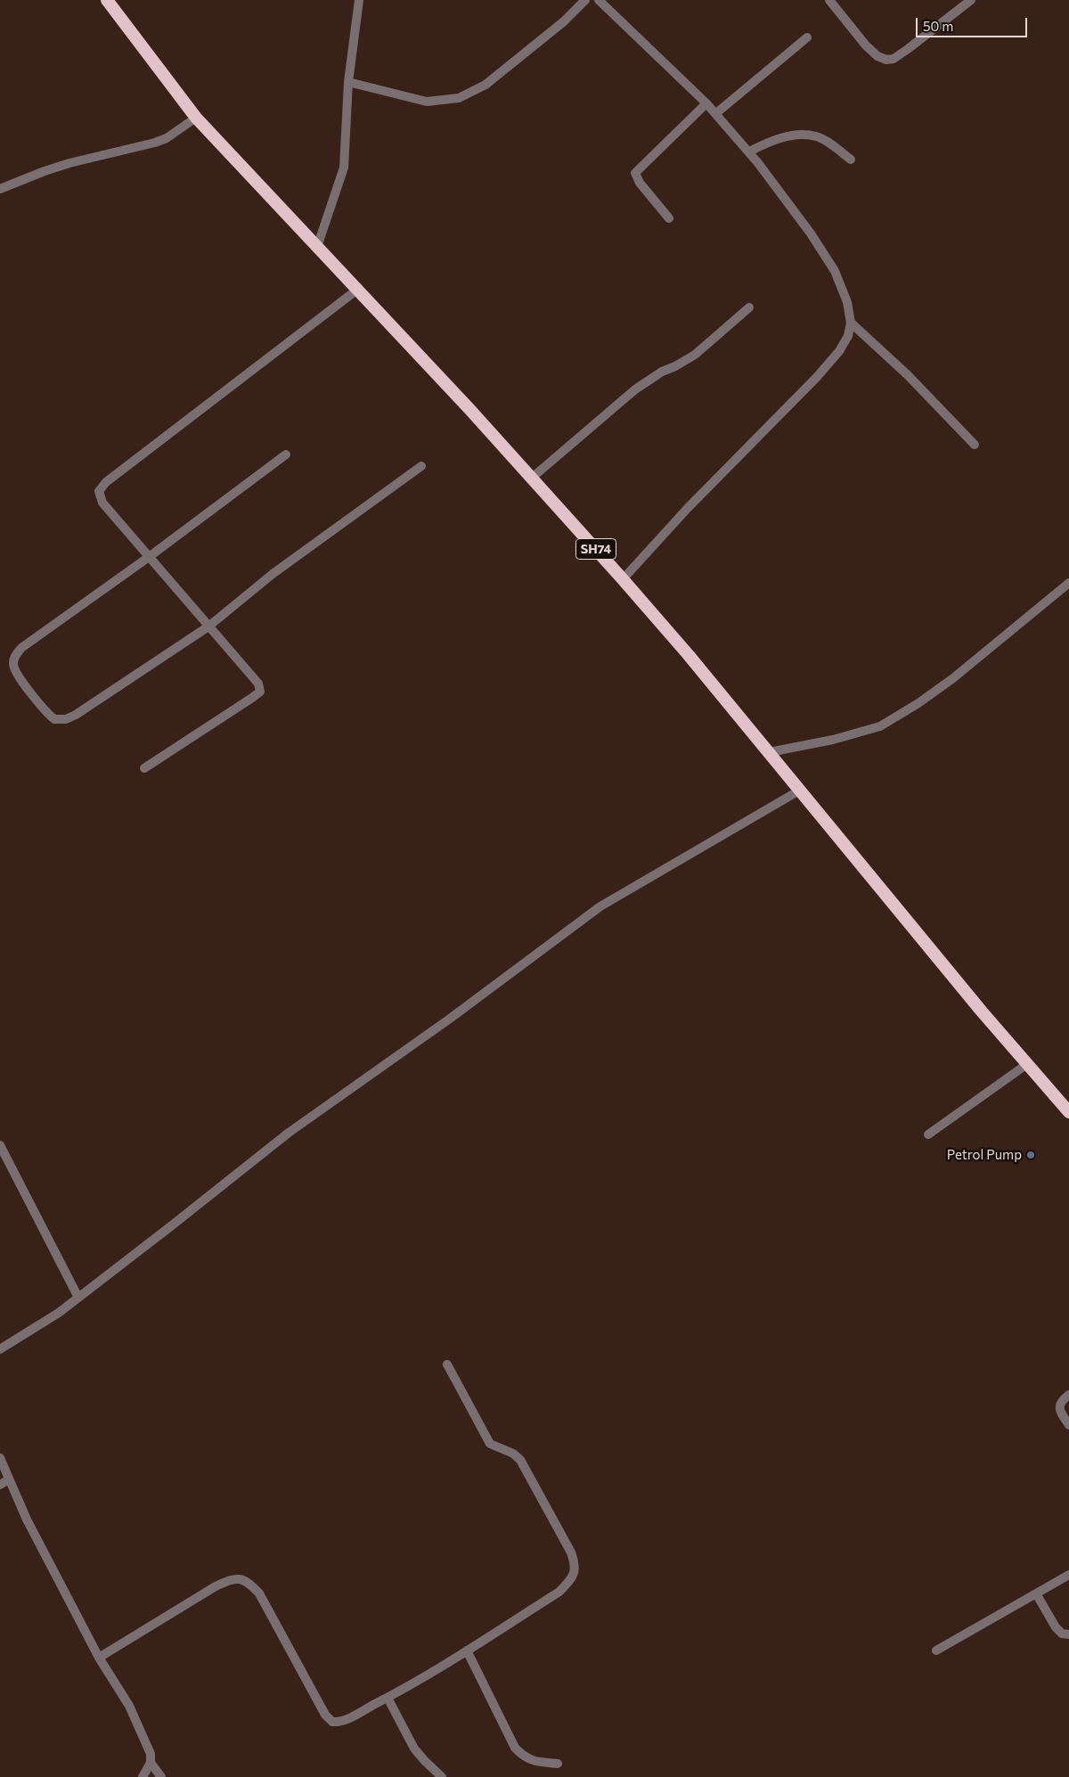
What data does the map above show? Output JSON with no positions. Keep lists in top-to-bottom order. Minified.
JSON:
{"streets":{"highway":["SH74"]},"places":["Petrol Pump"],"scale_bar":"50 m"}
